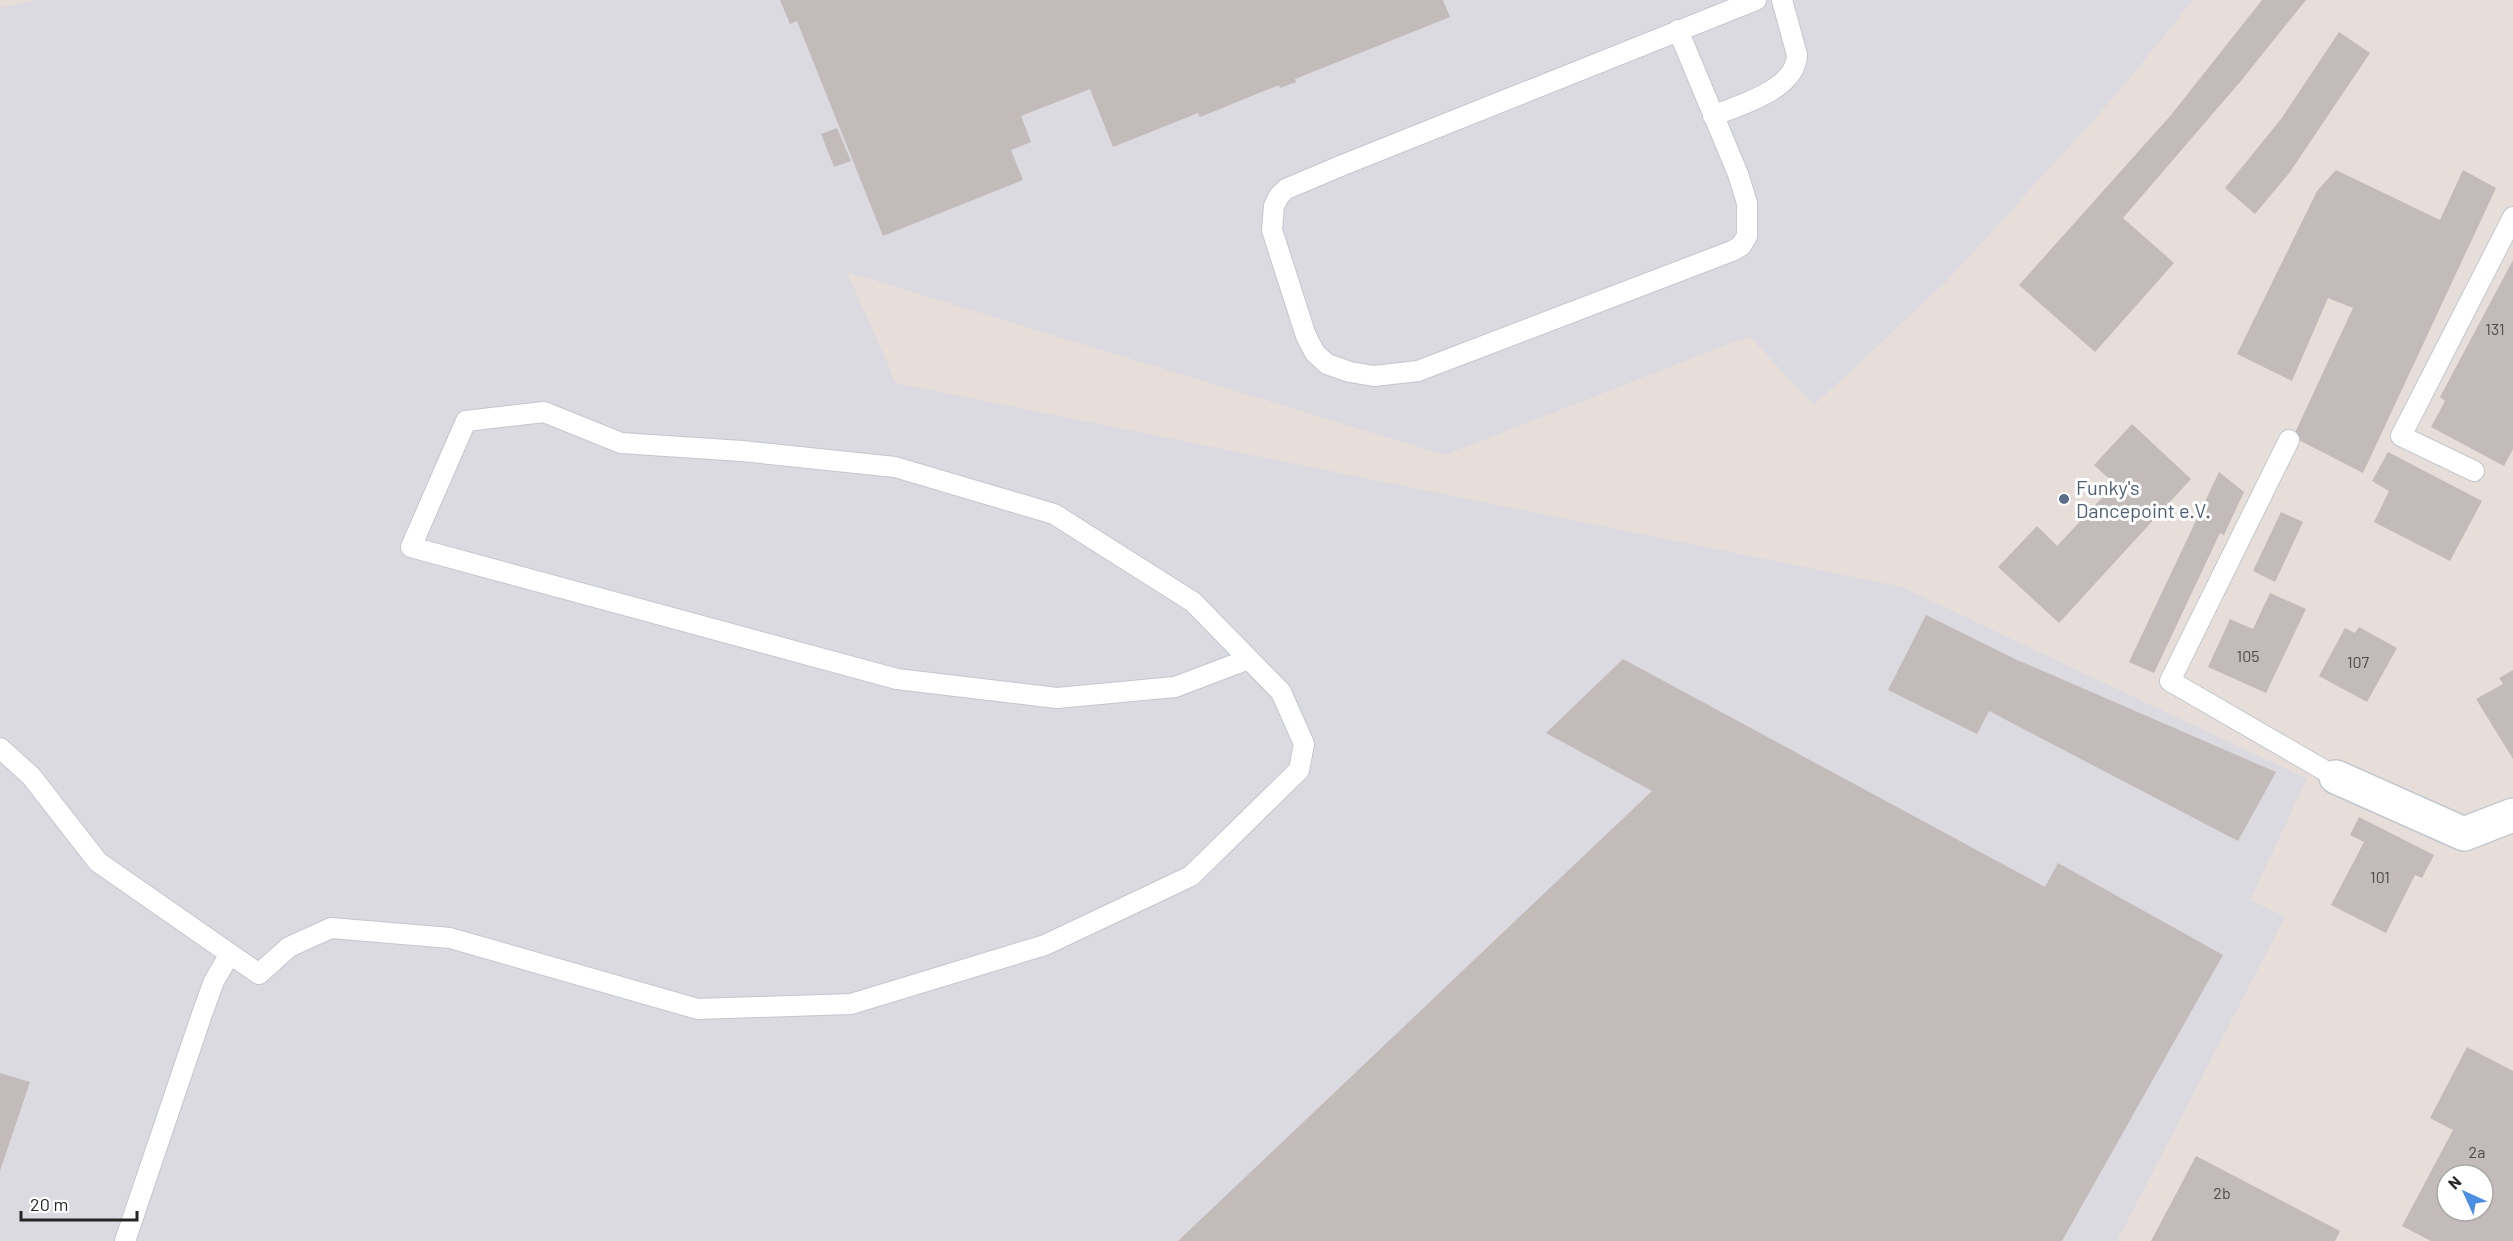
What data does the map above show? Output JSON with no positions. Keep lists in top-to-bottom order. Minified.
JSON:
{"places":["Funky's Dancepoint e.V."],"house_numbers":["131","105","107","101","2a","2b"],"scale_bar":"20 m","north":"top left"}
